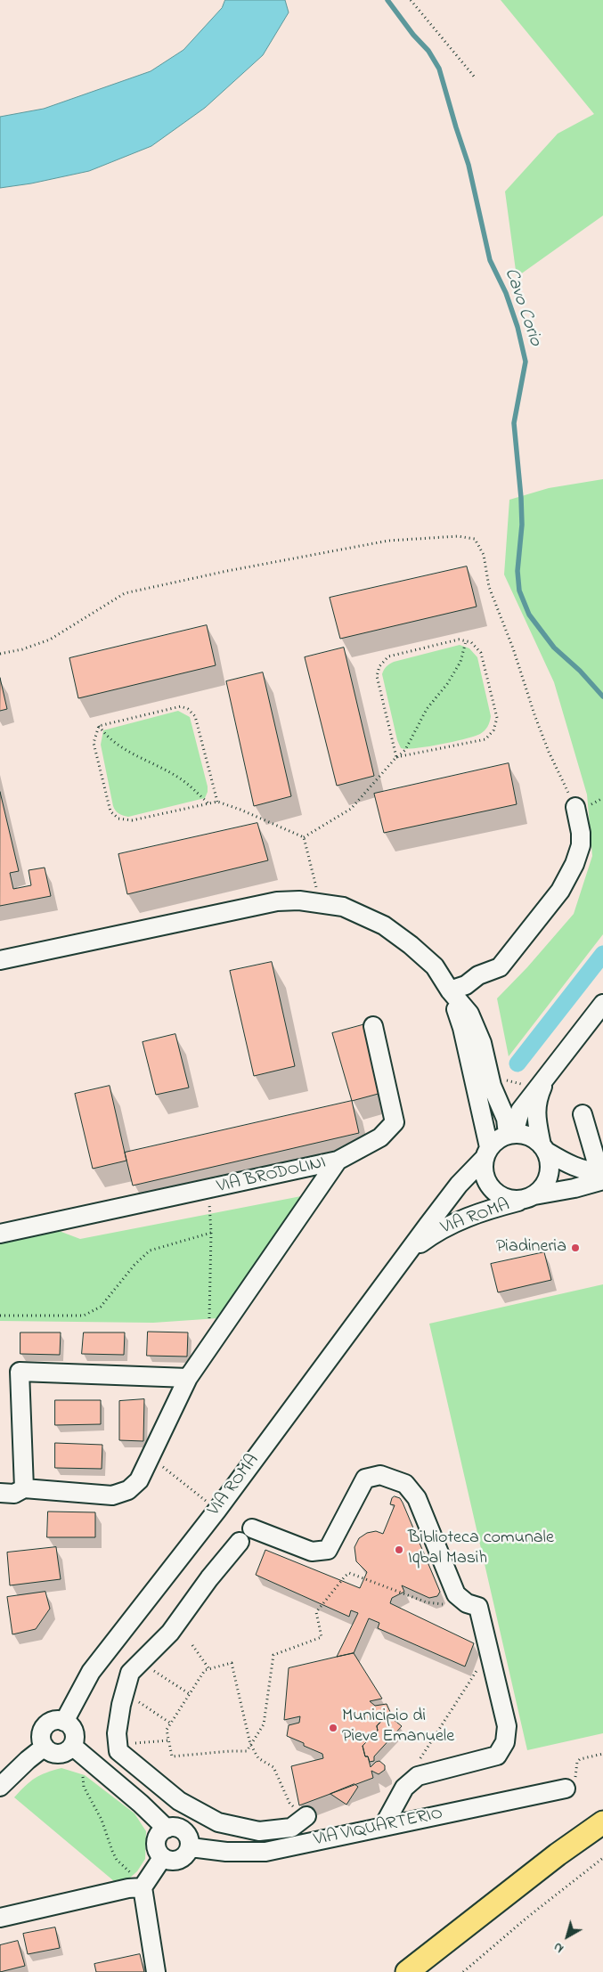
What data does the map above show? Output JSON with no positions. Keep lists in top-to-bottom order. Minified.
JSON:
{"streets":{"street":["VIA BRODOLINI","VIA ROMA","VIA VIQUARTERIO"]},"water":["Cavo Corio"],"places":["Piadineria","Biblioteca comunale Iqbal Masih","Municipio di Pieve Emanuele"],"north":"bottom left"}
